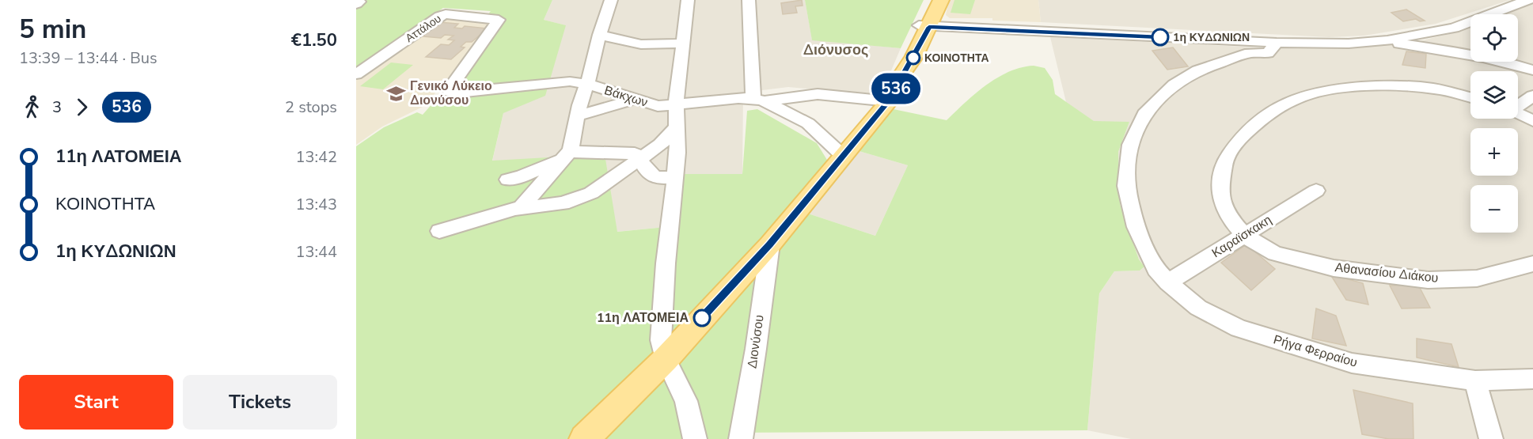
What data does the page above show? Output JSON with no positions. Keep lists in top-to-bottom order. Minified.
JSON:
{"streets":{"street":["Αττάλου","Βάκχων","Καραϊσκακη","Αθανασίου Διάκου","Διονύσου","Ρήγα Φερραίου"]},"crossings":[["Αττάλου","Βάκχων"],["Καραϊσκακη","Αθανασίου Διάκου"],["Καραϊσκακη","Ρήγα Φερραίου"]],"districts":["Διόνυσος"],"places":{"other":["1η ΚΥΔΩΝΙΩΝ","ΚΟΙΝΟΤΗΤΑ","11η ΛΑΤΟΜΕΙΑ"],"school or university":["Γενικό Λύκειο Διονύσου"]},"lines":["bus line 536"],"page":{"heading":["5 min","13:39 – 13:44 · Bus","€1.50"],"on_map":"536","map_buttons":["+","−"],"legs":["3","536","2 stops"],"list":[{"name":"11η ΛΑΤΟΜΕΙΑ","value":"13:42"},{"name":"ΚΟΙΝΟΤΗΤΑ","value":"13:43"},{"name":"1η ΚΥΔΩΝΙΩΝ","value":"13:44"}],"buttons":["Start","Tickets"]}}
